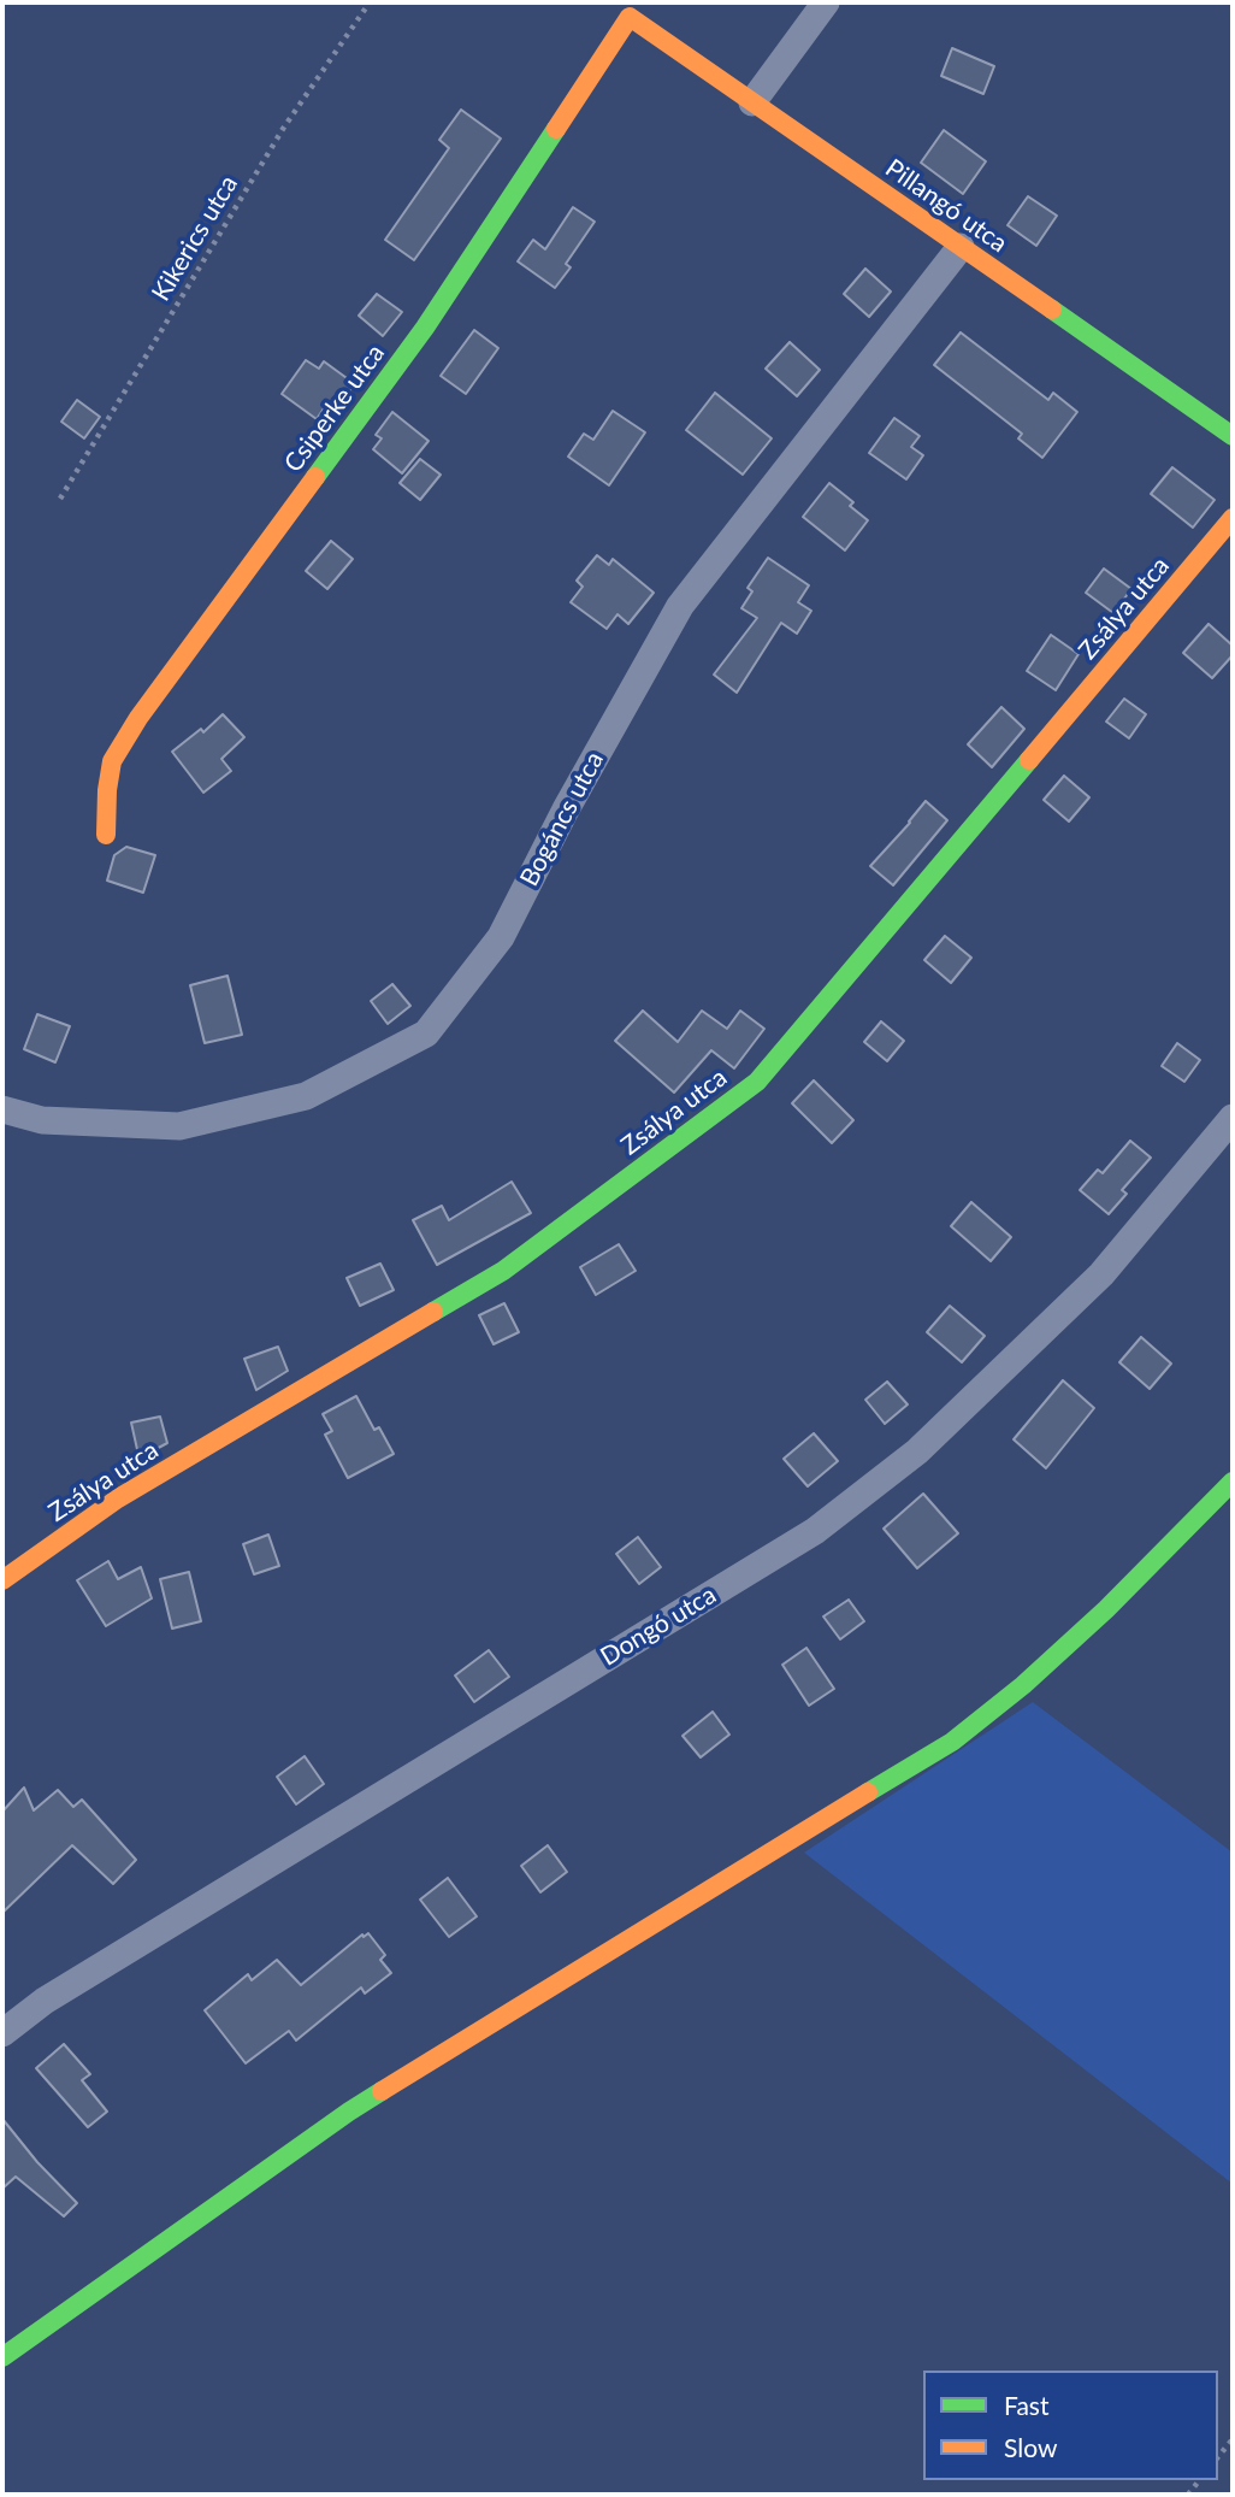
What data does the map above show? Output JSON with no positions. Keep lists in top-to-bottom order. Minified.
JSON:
{"streets":{"street":["Pillangó utca","Csiperke utca","Zsálya utca","Bogáncs utca","Dongó utca"],"path":["Kikerics utca"]},"crossings":[["Pillangó utca","Csiperke utca"],["Pillangó utca","Bogáncs utca"]],"legend":["Fast","Slow"]}
